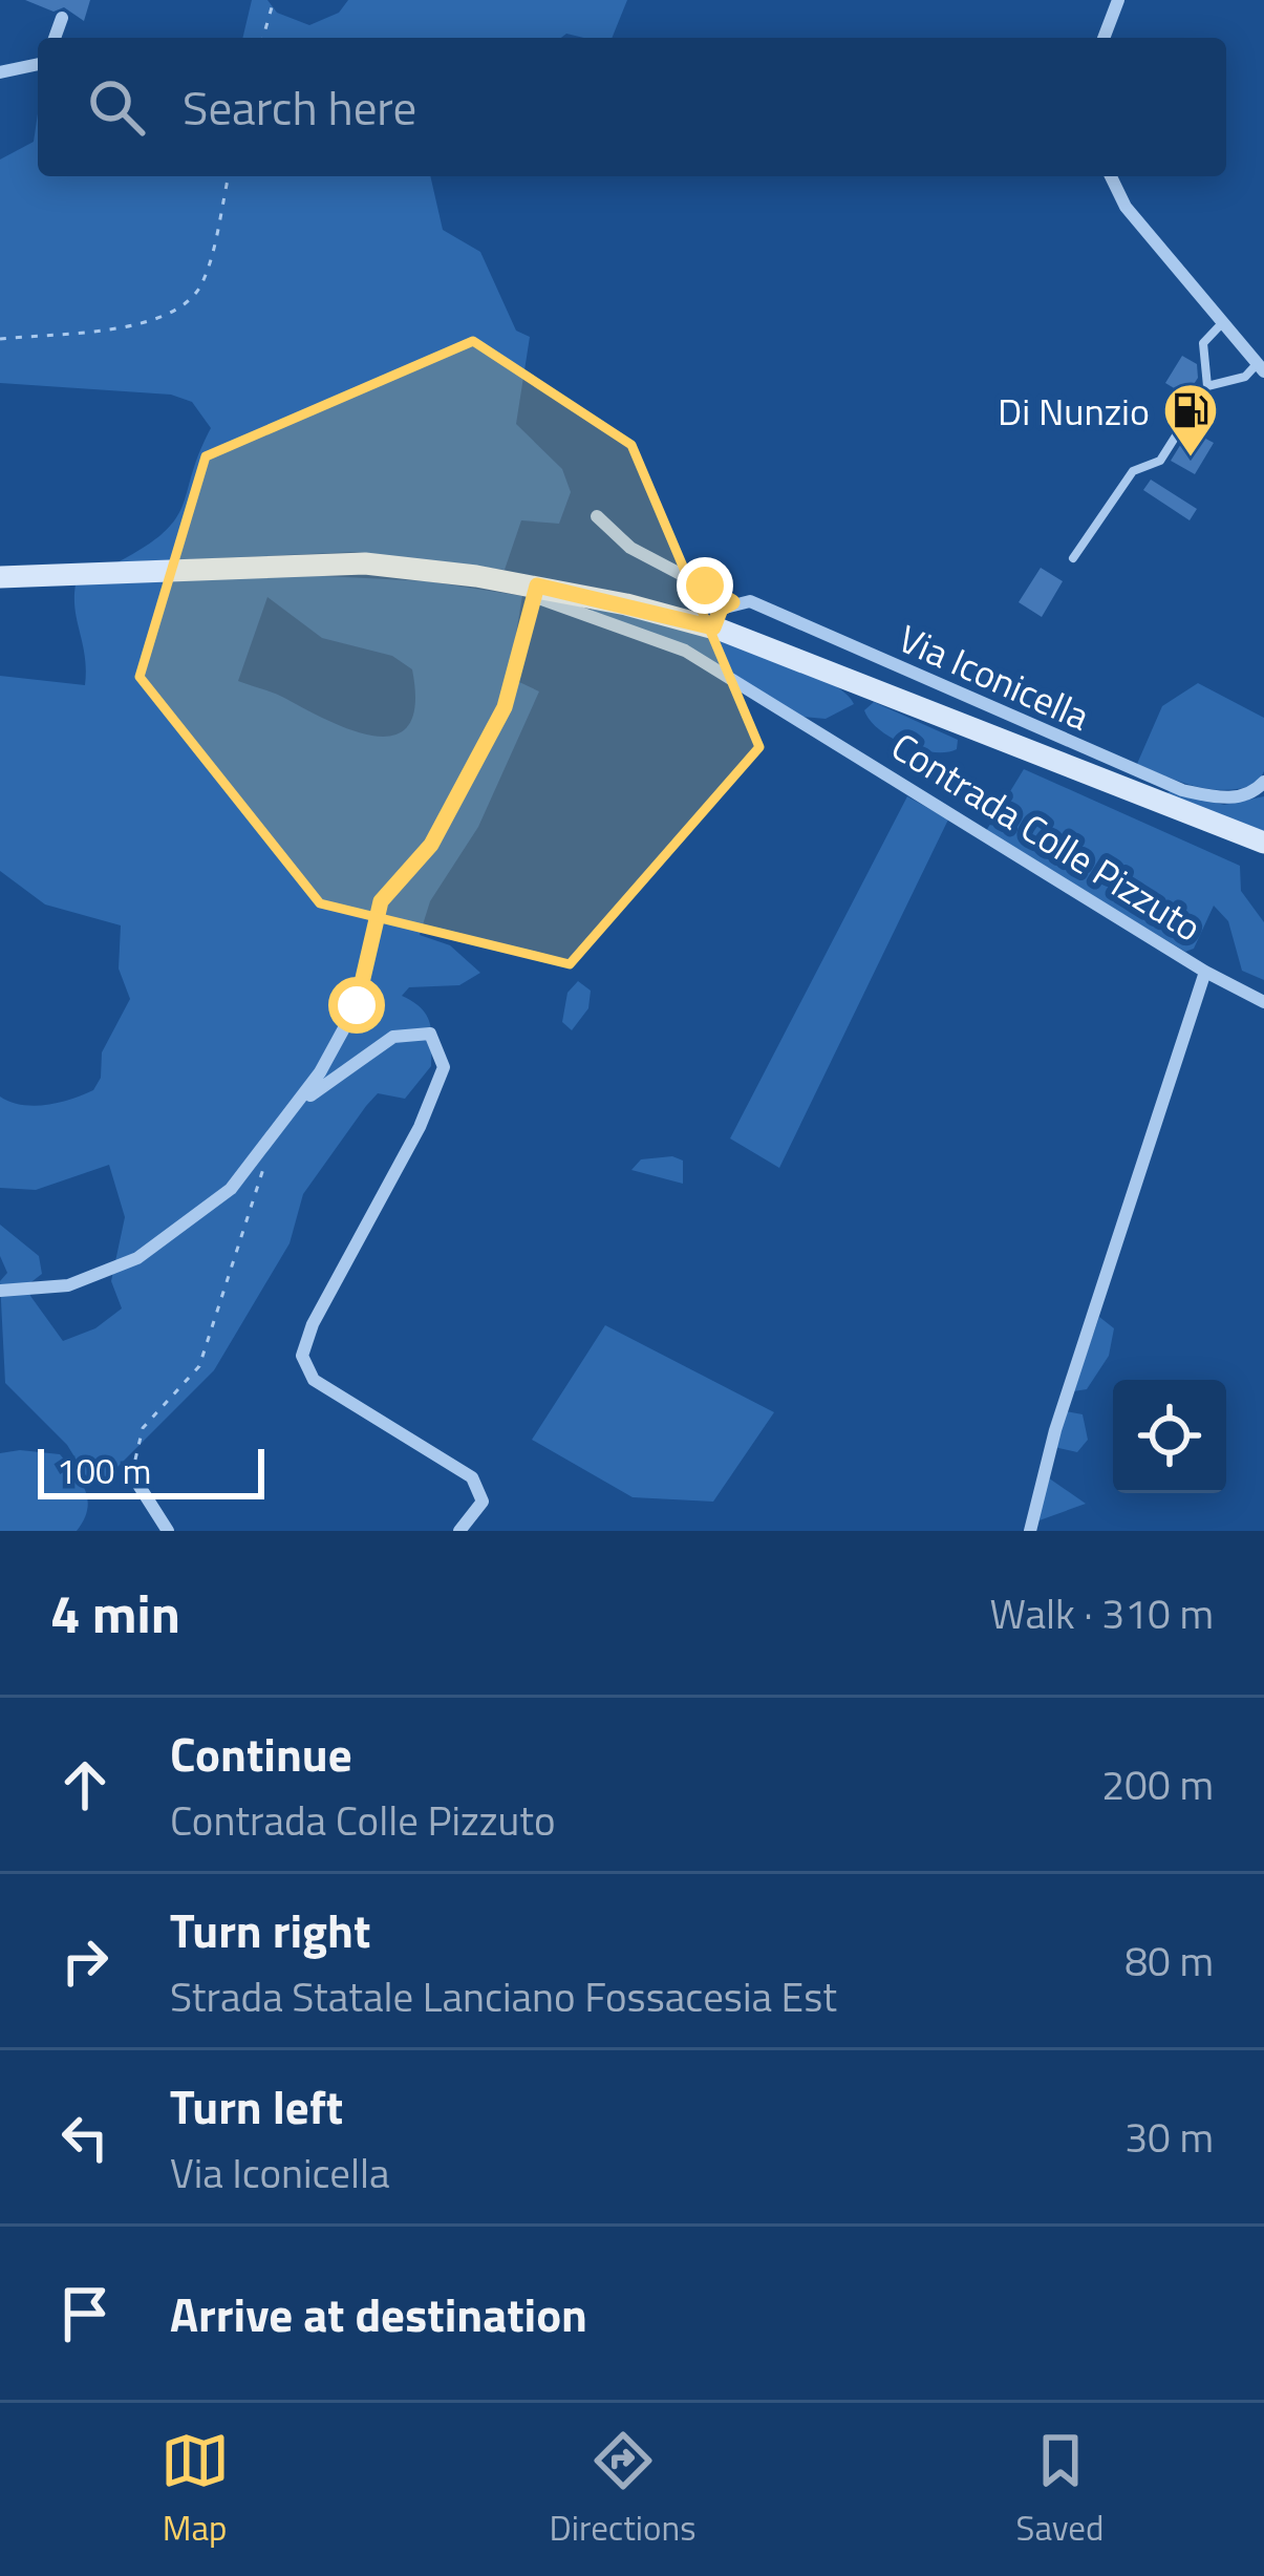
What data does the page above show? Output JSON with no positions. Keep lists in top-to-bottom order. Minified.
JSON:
{"streets":{"street":["Via Iconicella","Contrada Colle Pizzuto"]},"places":{"fuel station":["Di Nunzio"]},"scale_bar":"100 m","page":{"search":"Search here","scale":"100 m","heading":["4 min","Walk · 310 m"],"list":[["Continue","Contrada Colle Pizzuto","200 m"],["Turn right","Strada Statale Lanciano Fossacesia Est","80 m"],["Turn left","Via Iconicella","30 m"],"Arrive at destination"],"nav":["Map","Directions","Saved"]}}
